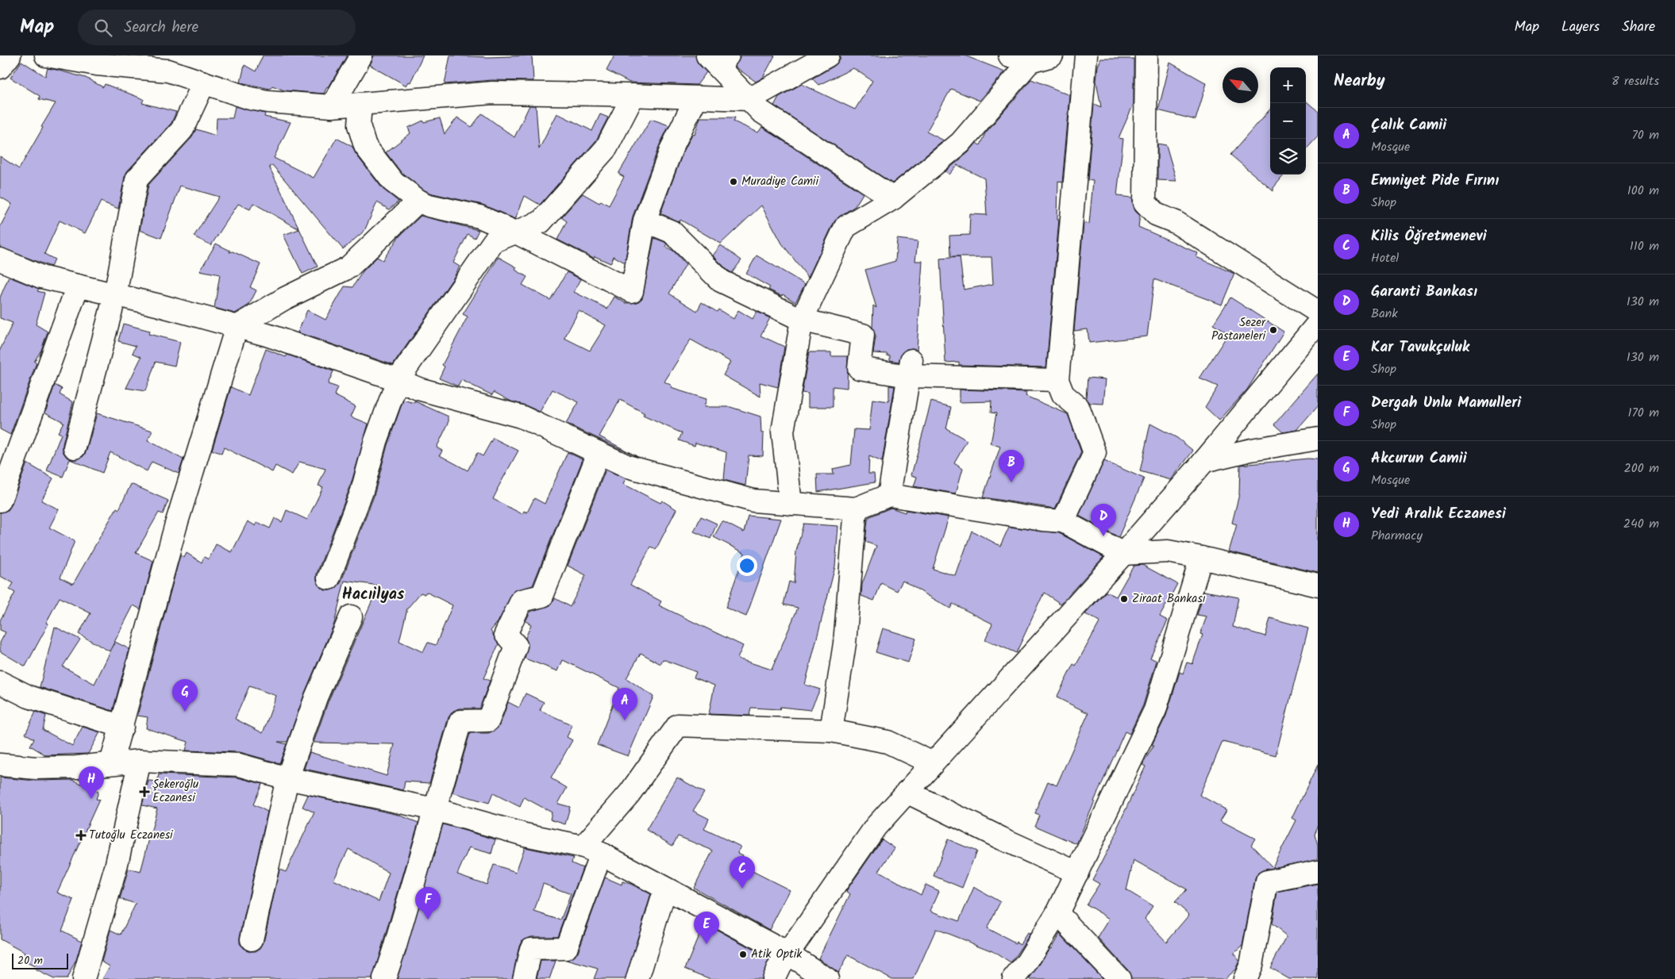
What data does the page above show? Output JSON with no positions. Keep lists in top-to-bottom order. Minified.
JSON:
{"districts":["Hacıilyas"],"places":{"other":["Muradiye Camii","Sezer Pastaneleri","Ziraat Bankası","Atik Optik"],"health":["Şekeroğlu Eczanesi","Tutoğlu Eczanesi"]},"scale_bar":"20 m","north":"top left","page":{"header":"Map","search":"Search here","nav":["Map","Layers","Share"],"heading":["Nearby","8 results"],"map_buttons":["+","−"],"list":[{"mark":"A","name":"Çalık Camii","note":"Mosque","value":"70 m"},{"mark":"B","name":"Emniyet Pide Fırını","note":"Shop","value":"100 m"},{"mark":"C","name":"Kilis Öğretmenevi","note":"Hotel","value":"110 m"},{"mark":"D","name":"Garanti Bankası","note":"Bank","value":"130 m"},{"mark":"E","name":"Kar Tavukçuluk","note":"Shop","value":"130 m"},{"mark":"F","name":"Dergah Unlu Mamulleri","note":"Shop","value":"170 m"},{"mark":"G","name":"Akcurun Camii","note":"Mosque","value":"200 m"},{"mark":"H","name":"Yedi Aralık Eczanesi","note":"Pharmacy","value":"240 m"}],"pins":["B","D","G","A","H","C","F","E"],"scale":"20 m"}}
